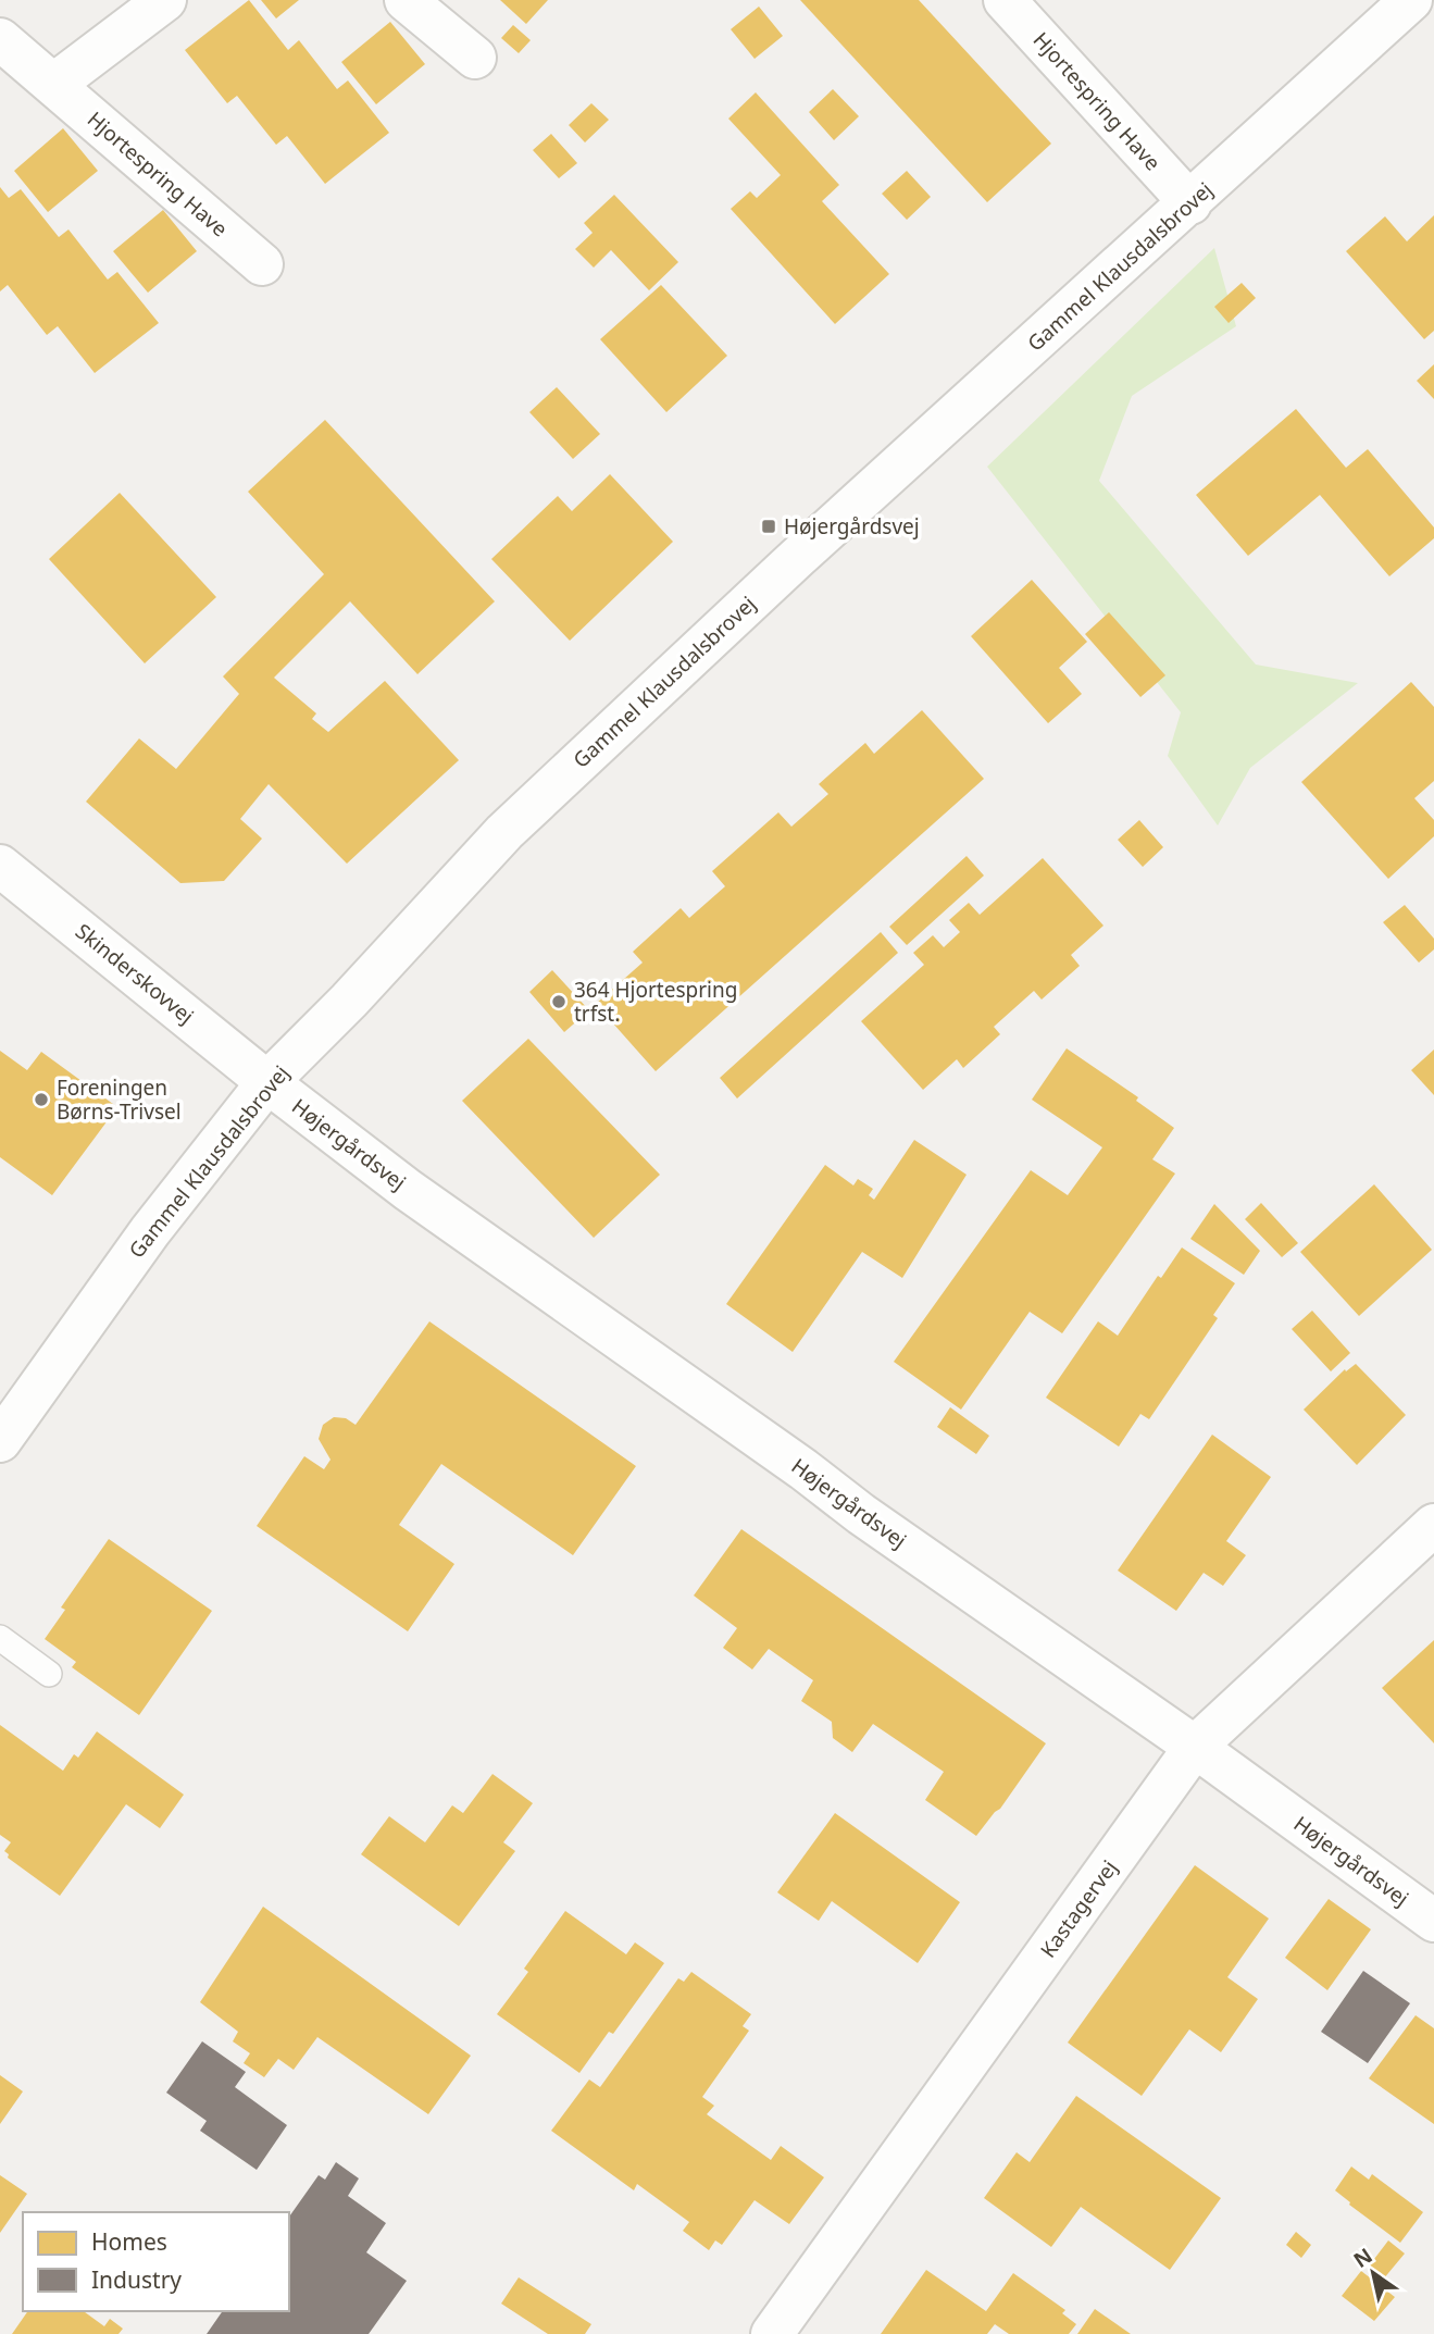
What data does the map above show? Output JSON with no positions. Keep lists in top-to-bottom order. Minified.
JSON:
{"streets":{"street":["Hjortespring Have","Gammel Klausdalsbrovej","Skinderskovvej","Højergårdsvej","Kastagervej"]},"crossings":[["Hjortespring Have","Gammel Klausdalsbrovej"],["Gammel Klausdalsbrovej","Skinderskovvej"],["Gammel Klausdalsbrovej","Højergårdsvej"],["Skinderskovvej","Højergårdsvej"],["Højergårdsvej","Kastagervej"]],"places":{"transit":["Højergårdsvej"],"other":["364 Hjortespring trfst.","Foreningen Børns-Trivsel"]},"legend":["Homes","Industry"],"north":"top left"}
